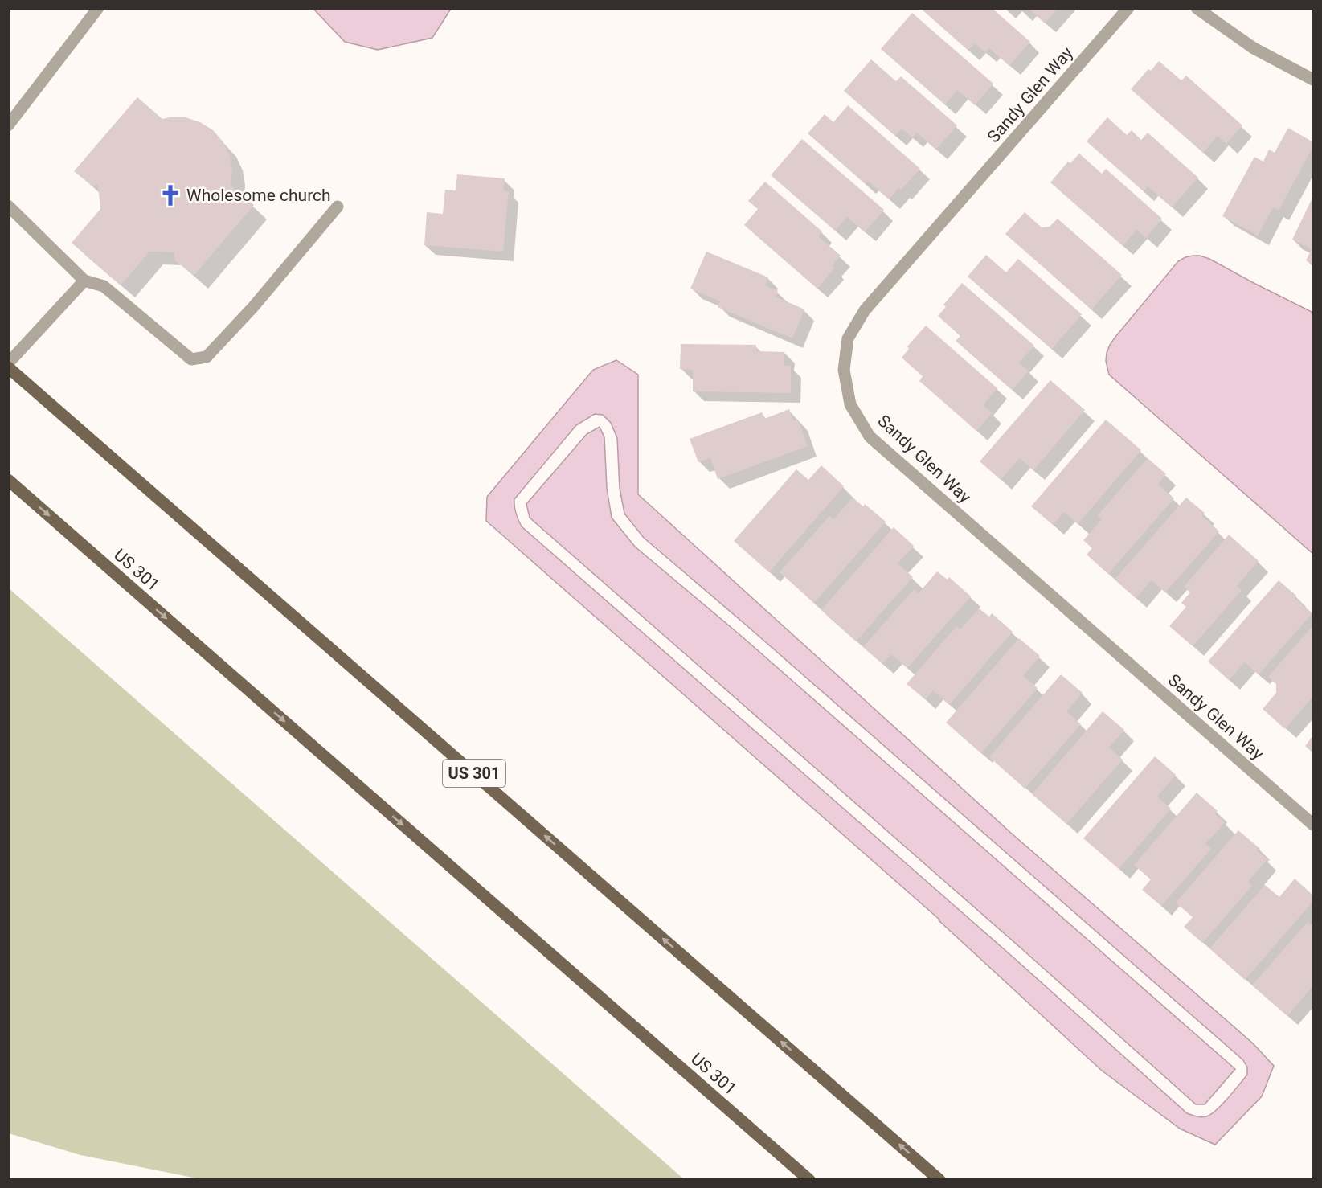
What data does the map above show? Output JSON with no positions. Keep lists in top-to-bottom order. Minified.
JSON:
{"streets":{"main road":["US 301"],"street":["Sandy Glen Way"]},"places":{"church":["Wholesome church"]}}
